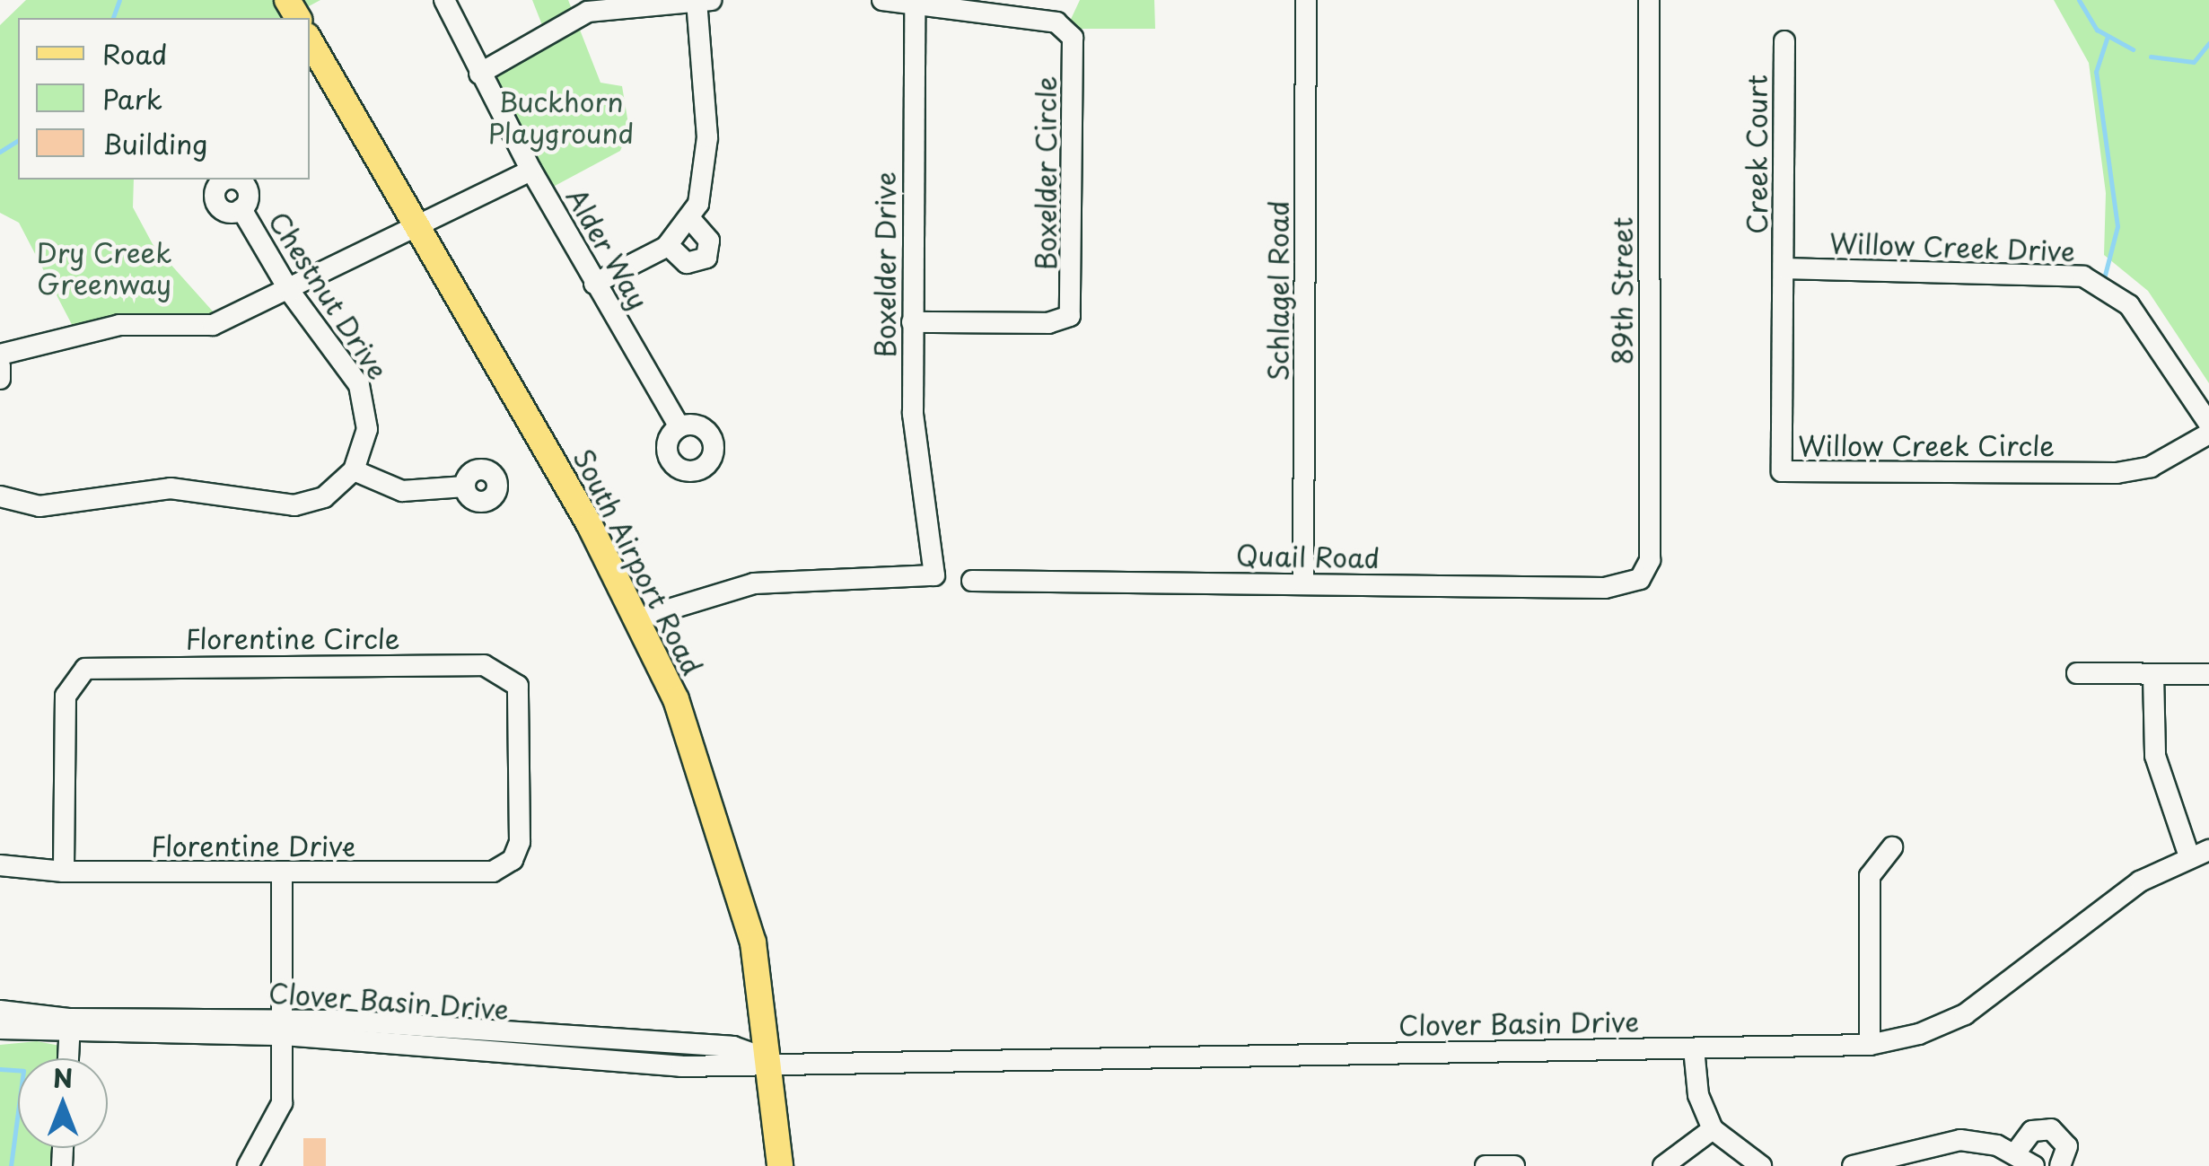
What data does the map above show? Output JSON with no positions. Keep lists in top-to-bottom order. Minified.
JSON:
{"streets":{"main road":["South Airport Road"],"street":["Creek Court","Boxelder Circle","Willow Creek Drive","Alder Way","Boxelder Drive","Schlagel Road","89th Street","Chestnut Drive","Willow Creek Circle","Quail Road","Florentine Circle","Florentine Drive","Clover Basin Drive"]},"crossings":[["Creek Court","Willow Creek Drive"],["Creek Court","Willow Creek Circle"],["Boxelder Circle","Boxelder Drive"],["Willow Creek Drive","Willow Creek Circle"],["Boxelder Drive","South Airport Road"],["Schlagel Road","Quail Road"],["89th Street","Quail Road"],["South Airport Road","Clover Basin Drive"],["Florentine Circle","Florentine Drive"]],"parks":["Buckhorn Playground","Dry Creek Greenway"],"legend":["Road","Park","Building"],"north":"top"}
